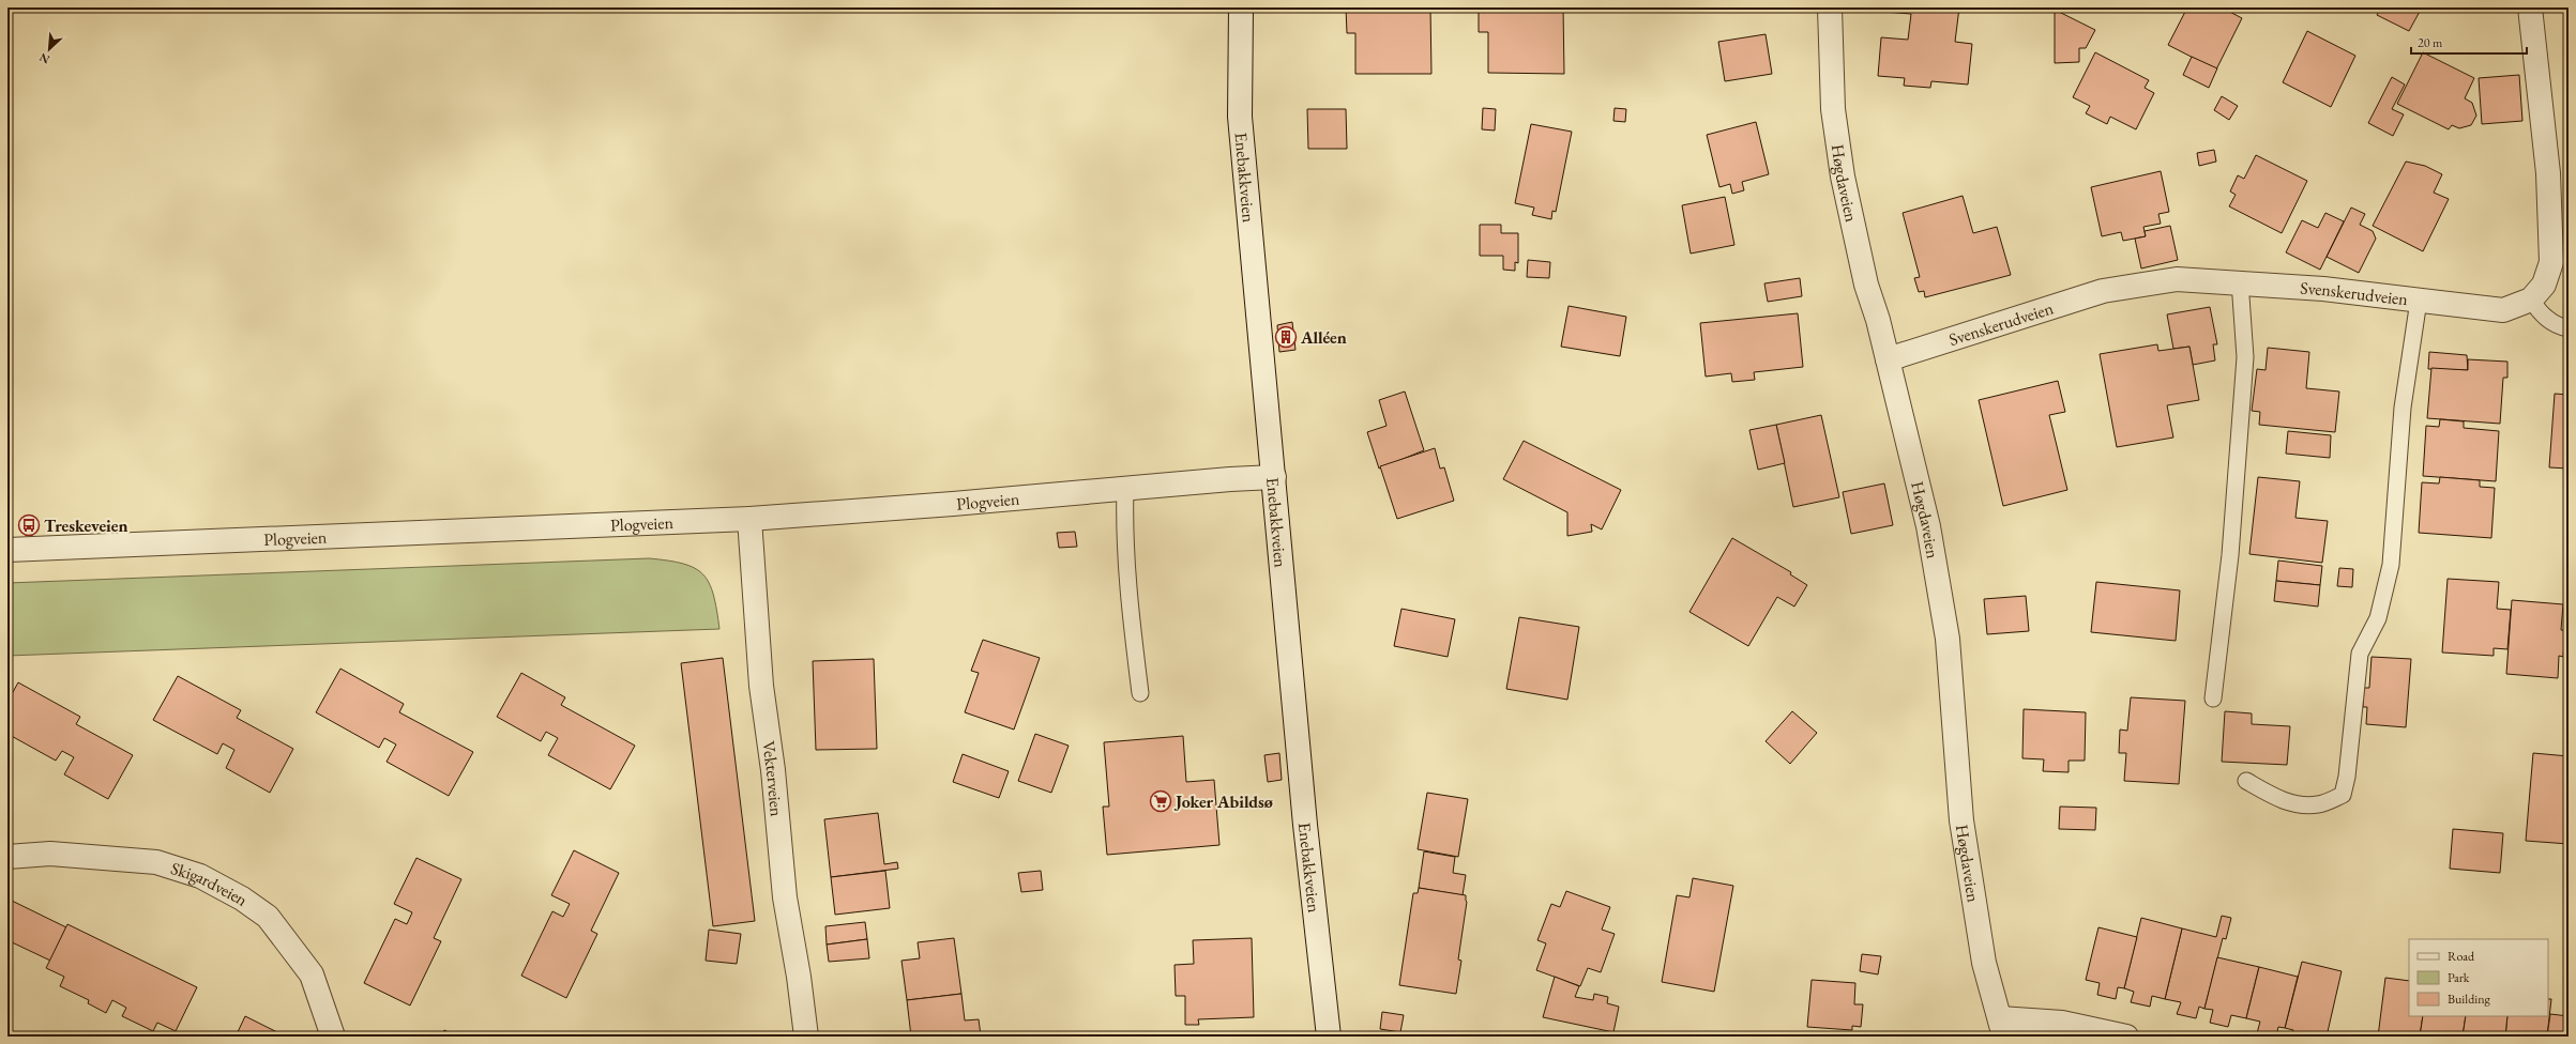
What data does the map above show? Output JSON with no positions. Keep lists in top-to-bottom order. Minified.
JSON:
{"streets":{"street":["Enebakkveien","Høgdaveien","Svenskerudveien","Plogveien","Vekterveien","Skigardveien"]},"crossings":[["Enebakkveien","Plogveien"],["Høgdaveien","Svenskerudveien"],["Plogveien","Vekterveien"]],"places":{"building":["Alléen"],"bus stop":["Treskeveien"],"supermarket":["Joker Abildsø"]},"legend":["Road","Park","Building"],"scale_bar":"20 m","north":"bottom left"}
